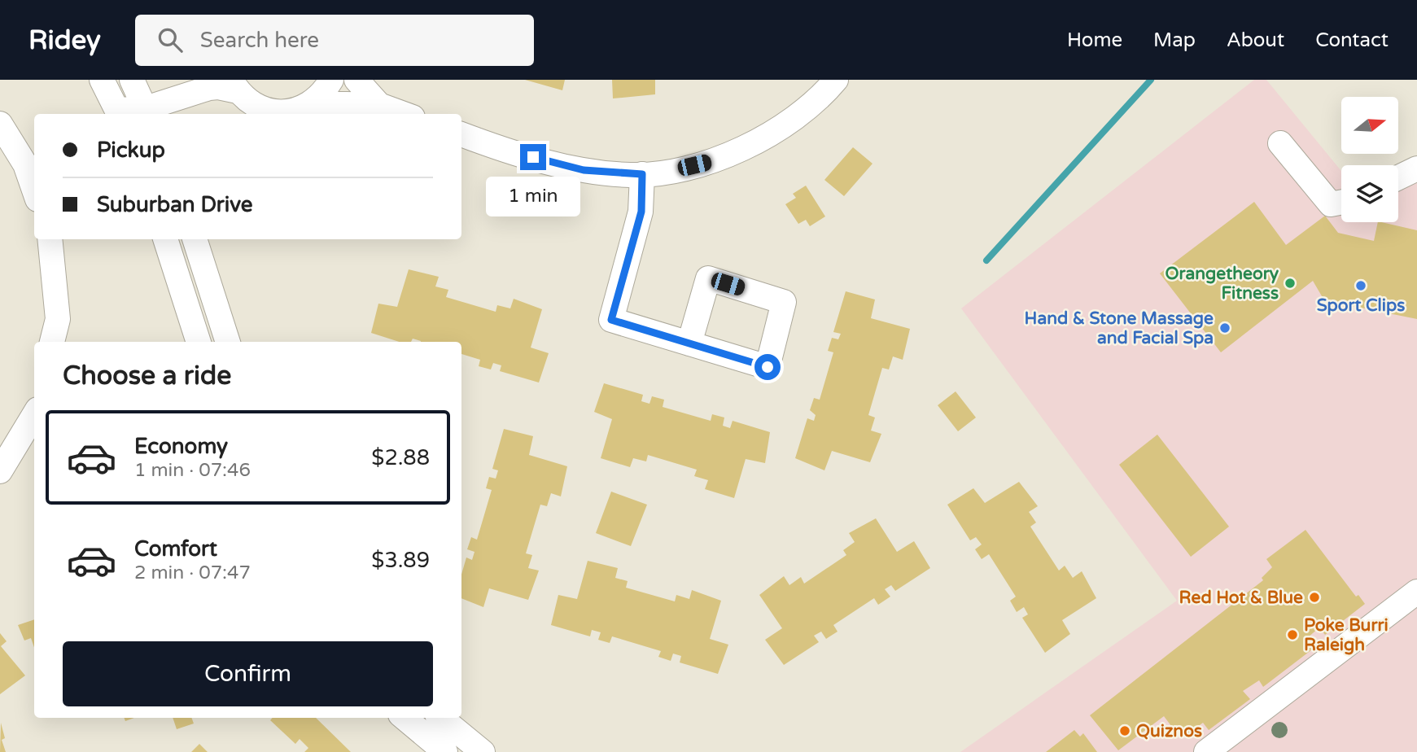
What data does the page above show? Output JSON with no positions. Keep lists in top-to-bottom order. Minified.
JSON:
{"places":["Orangetheory Fitness","Sport Clips","Hand & Stone Massage and Facial Spa","Red Hot & Blue","Poke Burri Raleigh","Quiznos"],"north":"right","page":{"header":"Ridey","search":"Search here","nav":["Home","Map","About","Contact"],"banner":["Pickup","Suburban Drive"],"bubble":"1 min","heading":"Choose a ride","list":[{"name":"Economy","note":"1 min · 07:46","value":"$2.88"},{"name":"Comfort","note":"2 min · 07:47","value":"$3.89"}],"buttons":"Confirm"}}
